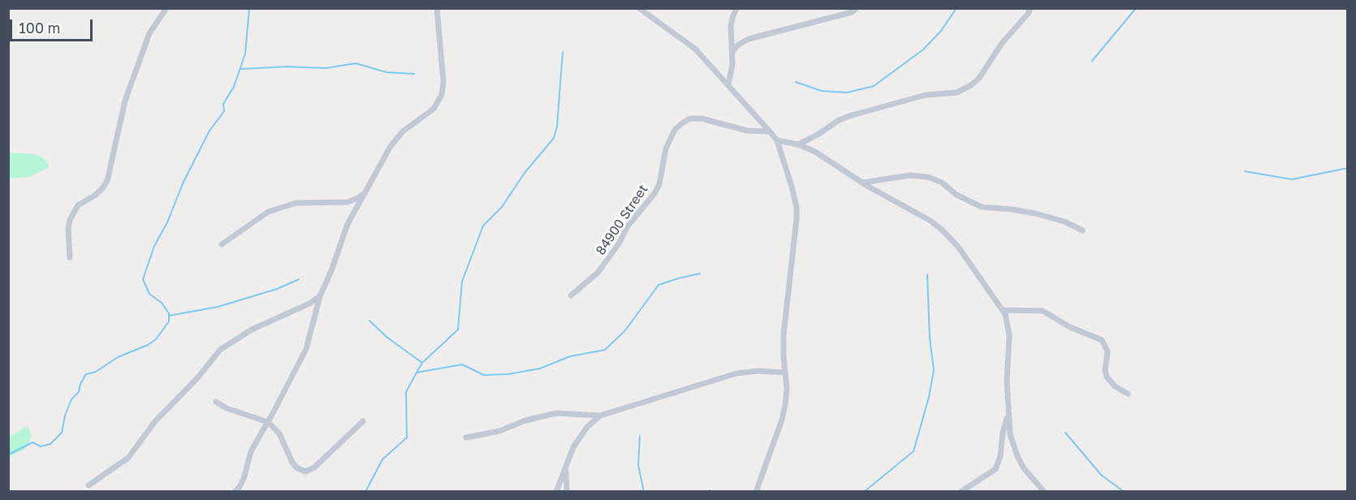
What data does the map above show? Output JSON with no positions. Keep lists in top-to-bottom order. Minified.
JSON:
{"streets":{"street":["84900 Street"]},"scale_bar":"100 m"}
